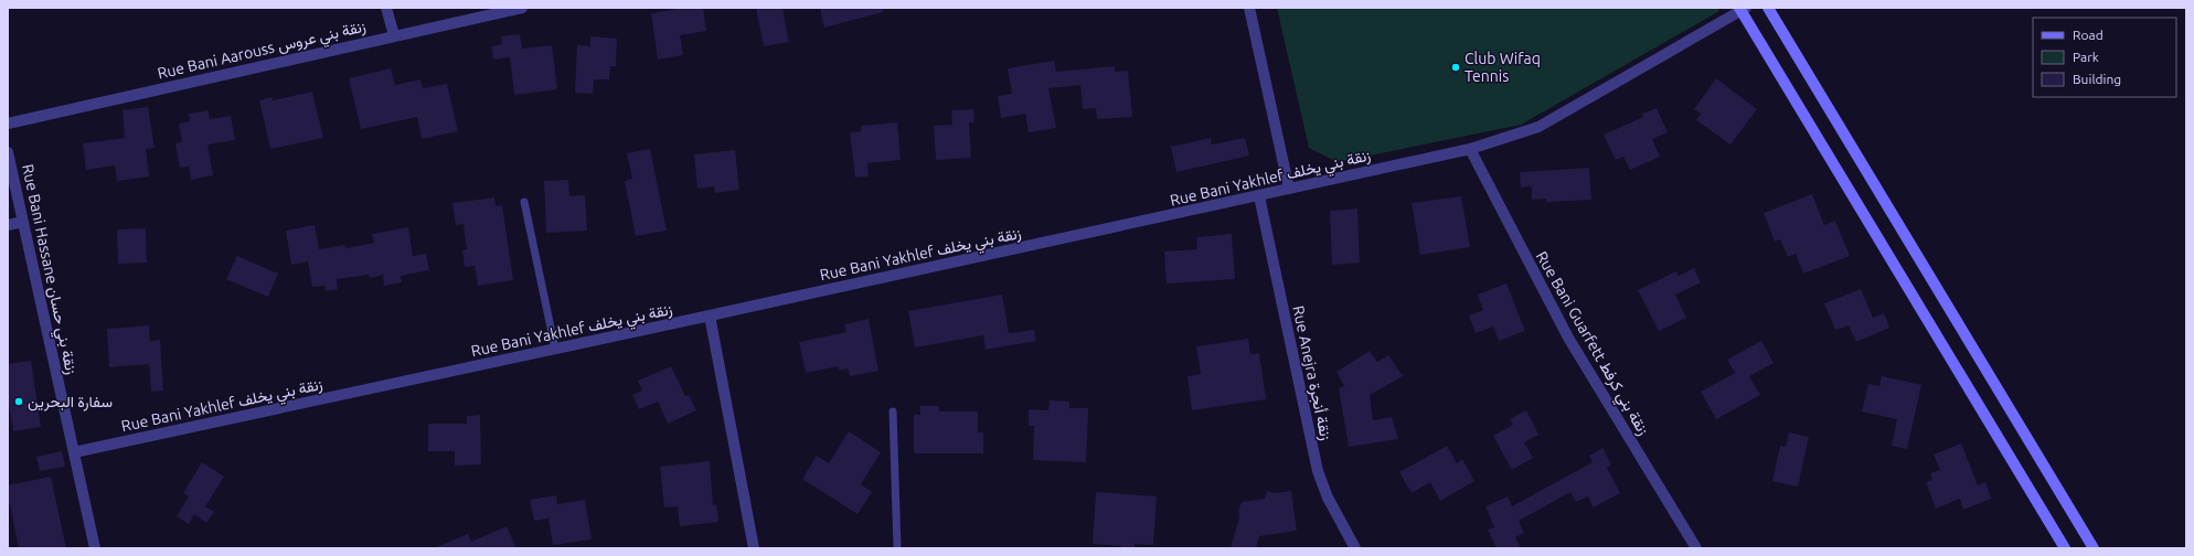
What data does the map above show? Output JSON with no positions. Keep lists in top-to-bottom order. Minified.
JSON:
{"streets":{"street":["Rue Bani Aarouss زنقة بني عروس","Rue Bani Yakhlef زنقة بني يخلف","Rue Bani Hassane زنقة بني حسان","Rue Bani Guarfett زنقة بني كرفط","Rue Anejra زنقة أنجرة"]},"crossings":[["Rue Bani Yakhlef زنقة بني يخلف","Rue Bani Hassane زنقة بني حسان"],["Rue Bani Yakhlef زنقة بني يخلف","Rue Bani Guarfett زنقة بني كرفط"],["Rue Bani Yakhlef زنقة بني يخلف","Rue Anejra زنقة أنجرة"]],"places":["Club Wifaq Tennis","سفارة البحرين"],"legend":["Road","Park","Building"]}
